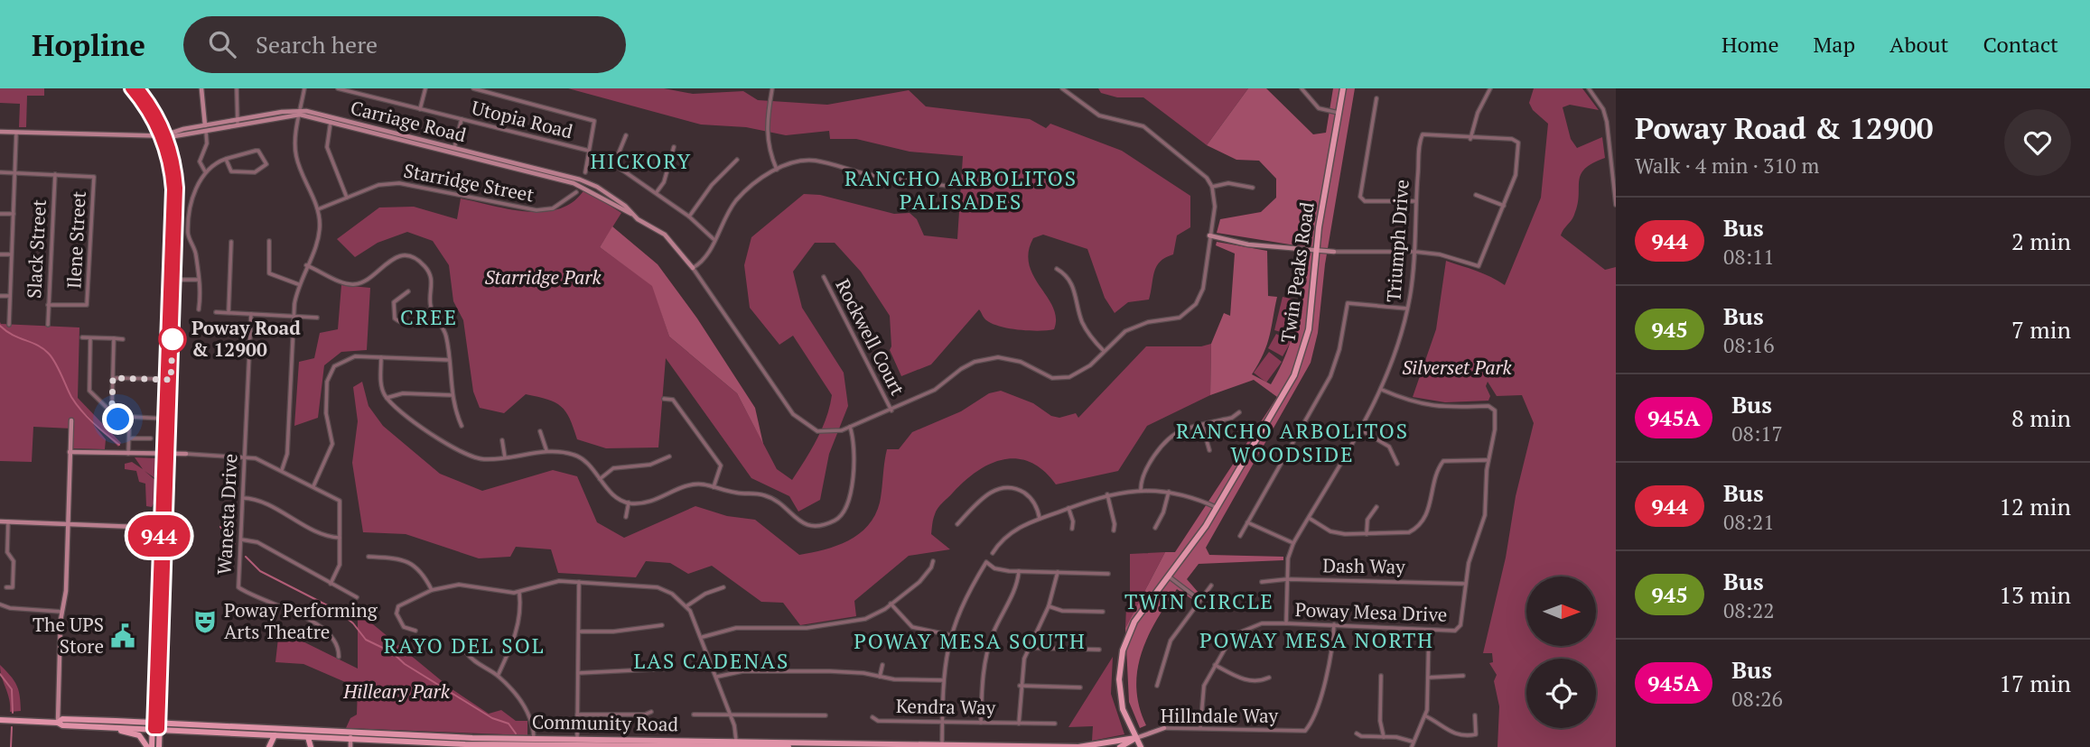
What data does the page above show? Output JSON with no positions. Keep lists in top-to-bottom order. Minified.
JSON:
{"streets":{"main road":["Twin Peaks Road","Community Road"],"street":["Utopia Road","Carriage Road","Starridge Street","Ilene Street","Triumph Drive","Slack Street","Rockwell Court","Wanesta Drive","Dash Way","Poway Mesa Drive","Kendra Way","Hillndale Way"]},"crossings":[["Carriage Road","Rockwell Court"],["Ilene Street","Slack Street"],["Triumph Drive","Dash Way"],["Triumph Drive","Poway Mesa Drive"],["Twin Peaks Road","Hillndale Way"],["Twin Peaks Road","Community Road"],["Dash Way","Poway Mesa Drive"],["Poway Mesa Drive","Hillndale Way"],["Hillndale Way","Community Road"]],"districts":["HICKORY","RANCHO ARBOLITOS PALISADES","CREE","RANCHO ARBOLITOS WOODSIDE","TWIN CIRCLE","POWAY MESA NORTH","POWAY MESA SOUTH","RAYO DEL SOL","LAS CADENAS"],"parks":["Starridge Park","Silverset Park","Hilleary Park"],"places":{"other":["Poway Road & 12900"],"theatre":["Poway Performing Arts Theatre"],"public building":["The UPS Store"]},"lines":["bus line 944"],"north":"right","page":{"header":"Hopline","search":"Search here","nav":["Home","Map","About","Contact"],"on_map":"944","heading":["Poway Road & 12900","Walk · 4 min · 310 m"],"list":[{"mark":"944","name":"Bus","note":"08:11","value":"2 min"},{"mark":"945","name":"Bus","note":"08:16","value":"7 min"},{"mark":"945A","name":"Bus","note":"08:17","value":"8 min"},{"mark":"944","name":"Bus","note":"08:21","value":"12 min"},{"mark":"945","name":"Bus","note":"08:22","value":"13 min"},{"mark":"945A","name":"Bus","note":"08:26","value":"17 min"}]}}
